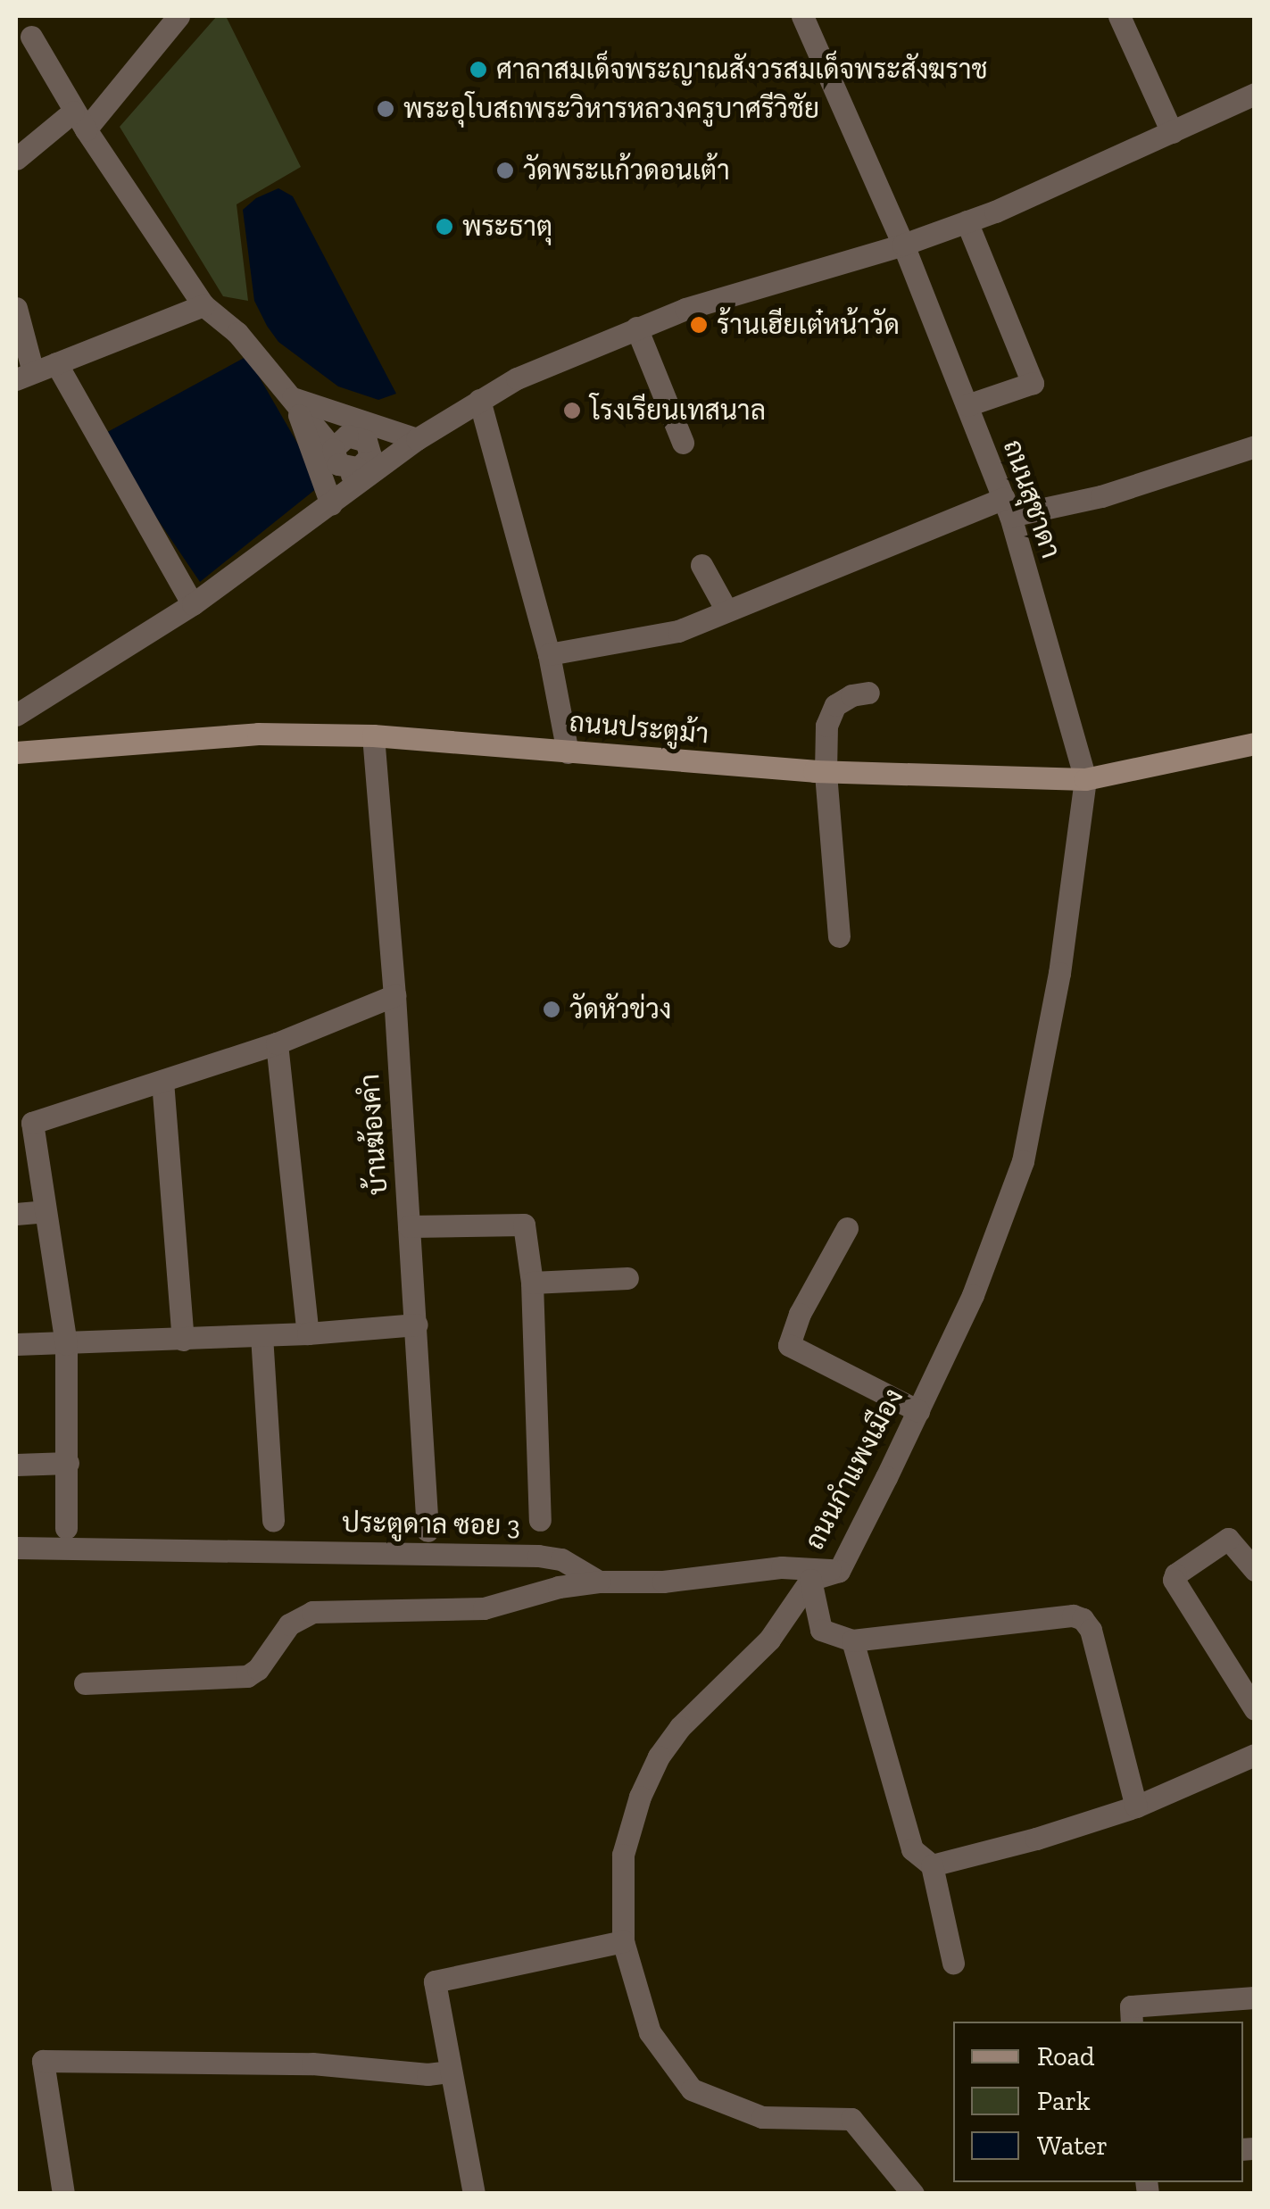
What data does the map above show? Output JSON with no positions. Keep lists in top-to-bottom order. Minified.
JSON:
{"streets":{"main road":["ถนนประตูม้า"],"street":["ถนนสุชาดา","บ้านฆ้องคำ","ถนนกำแพงเมือง","ประตูดาล ซอย 3"]},"crossings":[["ถนนสุชาดา","ถนนประตูม้า"],["ถนนสุชาดา","ถนนกำแพงเมือง"],["ถนนประตูม้า","บ้านฆ้องคำ"],["ถนนประตูม้า","ถนนกำแพงเมือง"]],"places":["ศาลาสมเด็จพระญาณสังวรสมเด็จพระสังฆราช","พระอุโบสถพระวิหารหลวงครูบาศรีวิชัย","วัดพระแก้วดอนเต้า","พระธาตุ","ร้านเฮียเต๋หน้าวัด","โรงเรียนเทสนาล","วัดหัวข่วง"],"legend":["Road","Park","Water"]}
